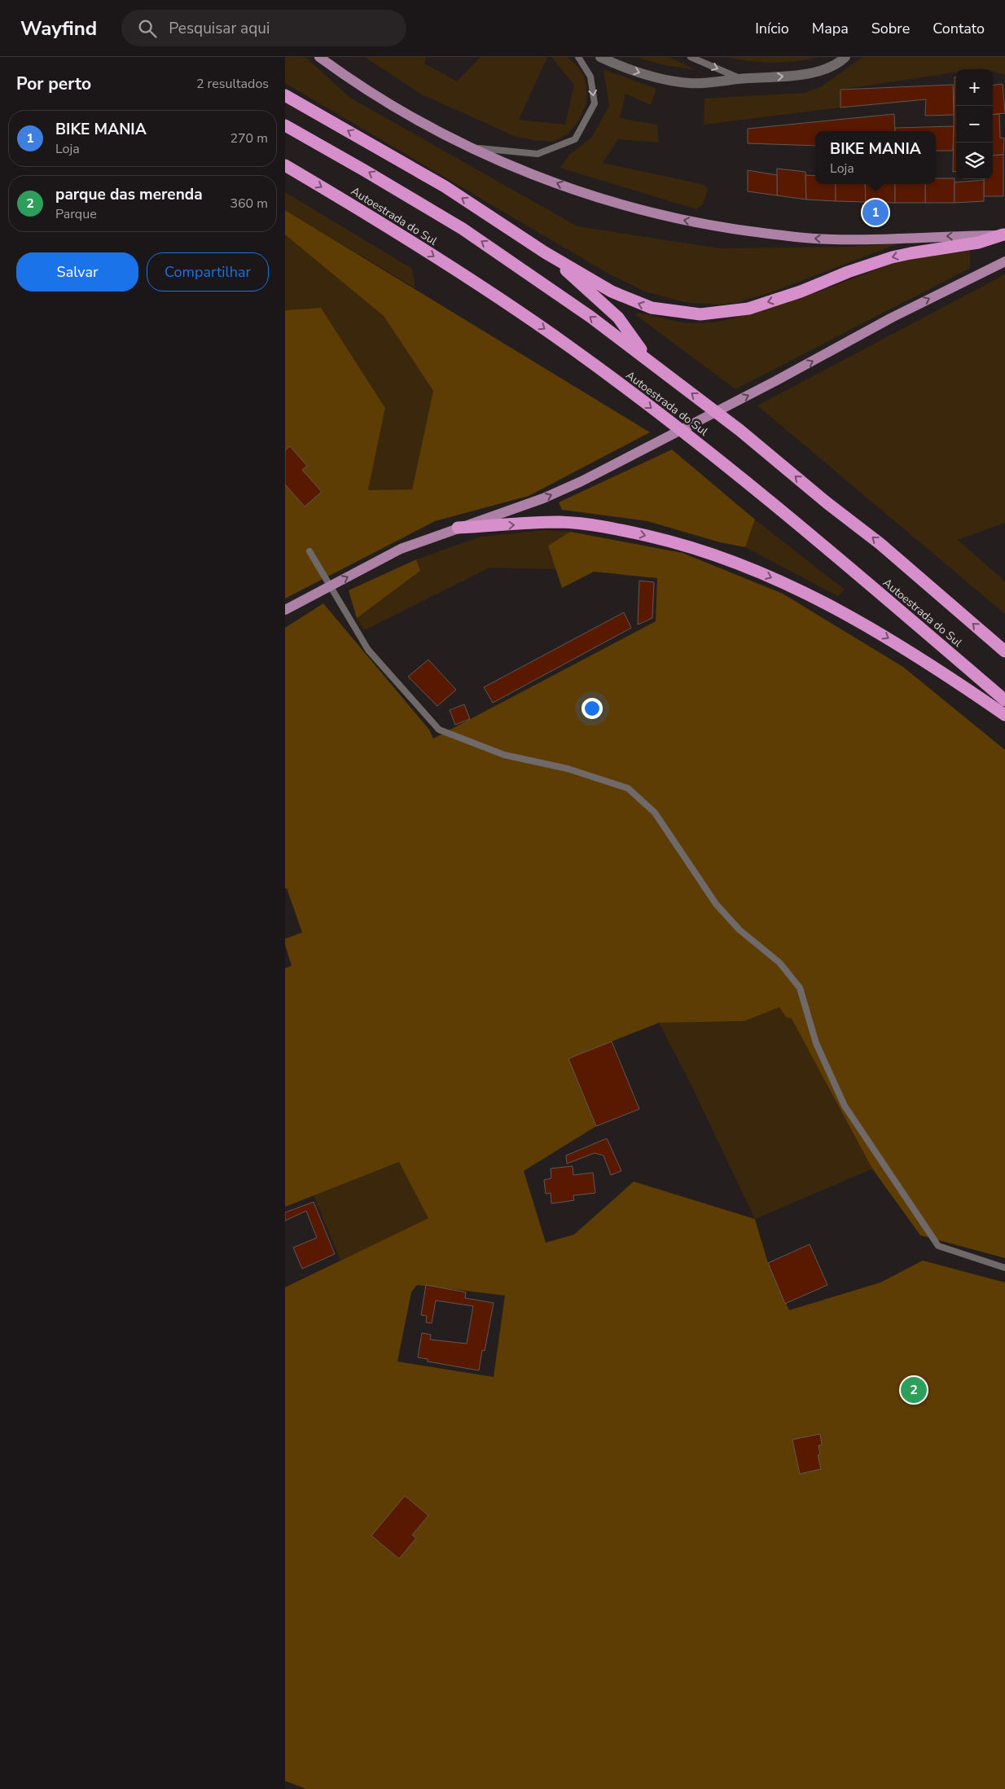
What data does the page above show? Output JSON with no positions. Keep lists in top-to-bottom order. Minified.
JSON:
{"streets":{"highway":["Autoestrada do Sul"]},"page":{"header":"Wayfind","search":"Pesquisar aqui","nav":["Início","Mapa","Sobre","Contato"],"heading":["Por perto","2 resultados"],"map_buttons":["+","−"],"list":[{"mark":"1","name":"BIKE MANIA","note":"Loja","value":"270 m"},{"mark":"2","name":"parque das merenda","note":"Parque","value":"360 m"}],"popup":["BIKE MANIA","Loja"],"pins":["1","2"],"buttons":["Salvar","Compartilhar"]}}
